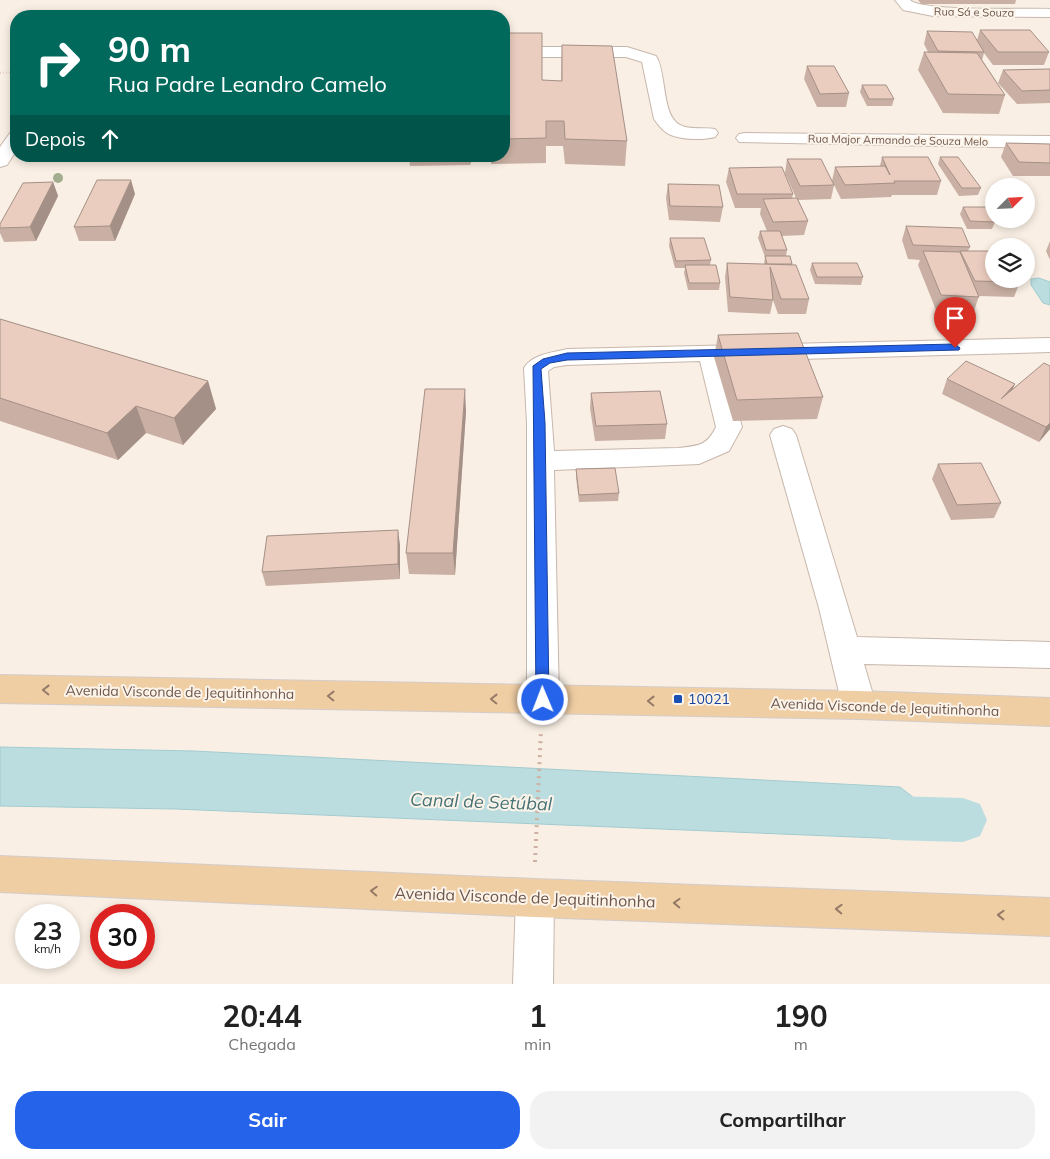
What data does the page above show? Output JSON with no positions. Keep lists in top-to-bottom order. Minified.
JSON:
{"streets":{"main road":["Avenida Visconde de Jequitinhonha"],"street":["Rua Sá e Souza","Rua Major Armando de Souza Melo"]},"one_way":["Avenida Visconde de Jequitinhonha"],"water":["Canal de Setúbal"],"places":{"transit":["10021"]},"north":"top right","page":{"turn":["90 m","Rua Padre Leandro Camelo"],"then":"Depois","speed":"23 km/h","limit":"30","eta":["20:44","Chegada","1","min","190","m"],"buttons":["Sair","Compartilhar"]}}
